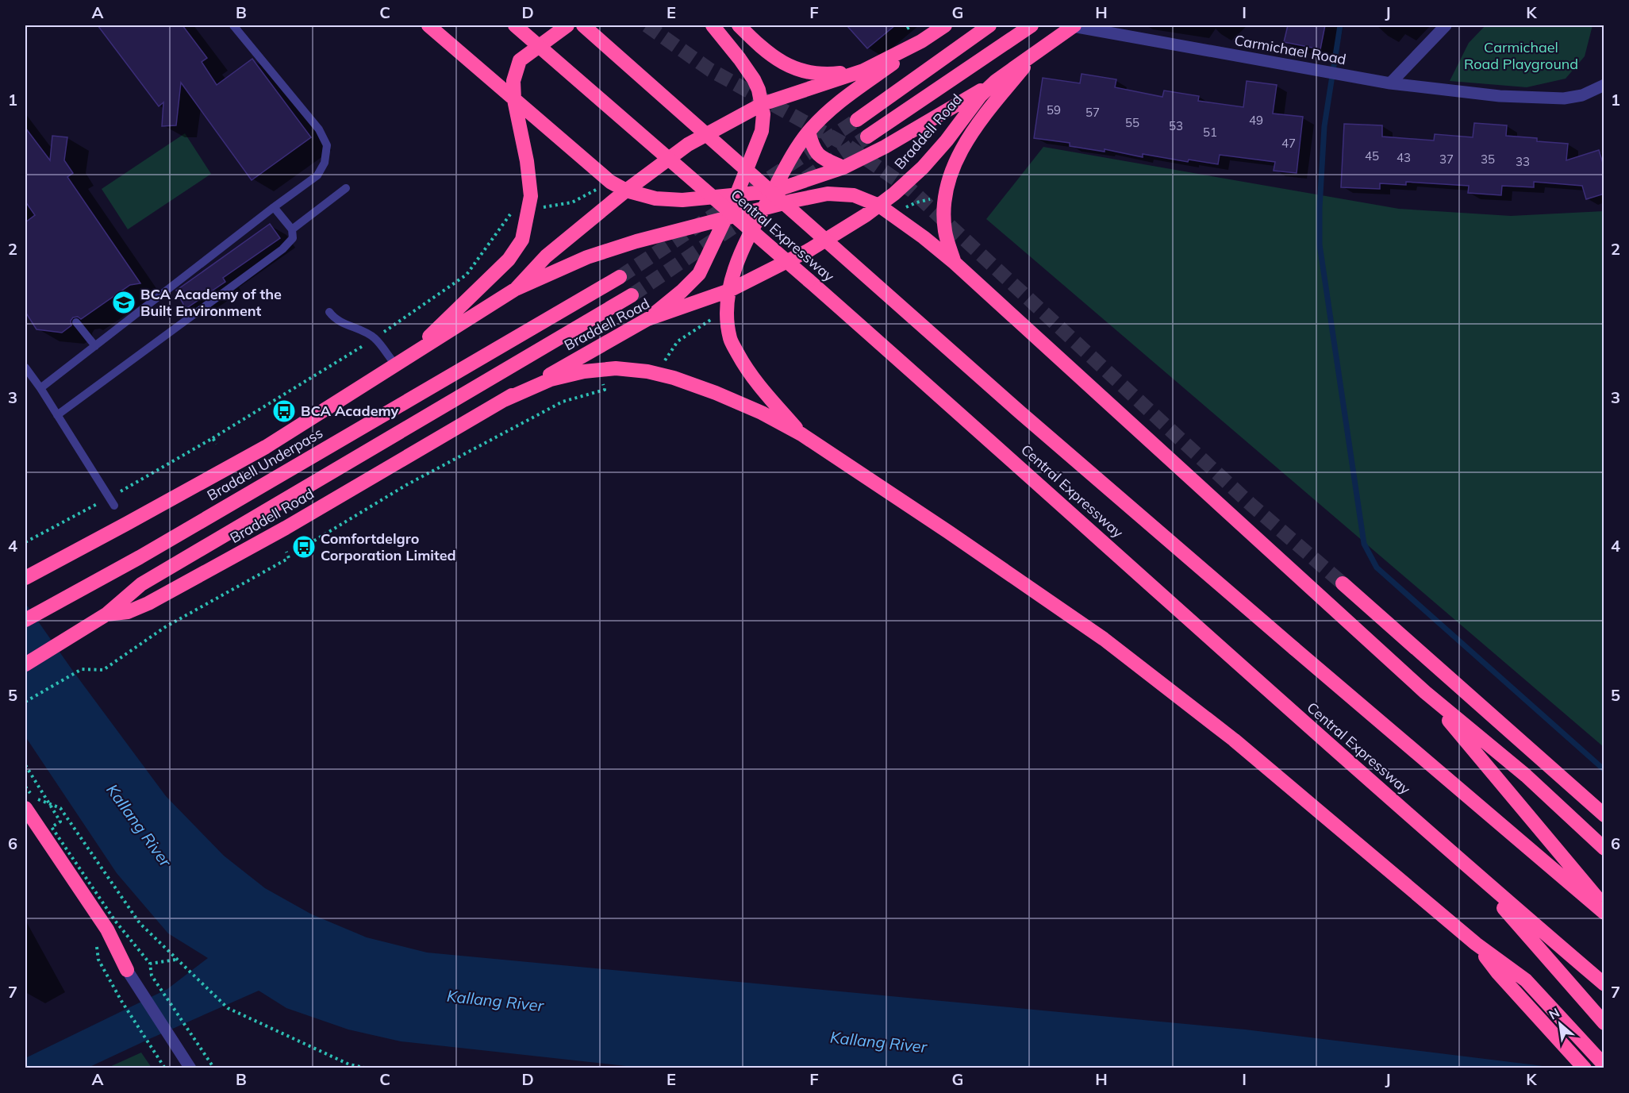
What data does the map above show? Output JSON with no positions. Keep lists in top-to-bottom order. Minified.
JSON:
{"streets":{"highway":["Braddell Road","Central Expressway","Braddell Underpass"],"street":["Carmichael Road"]},"crossings":[["Carmichael Road","Braddell Road"]],"water":["Kallang River"],"parks":["Carmichael Road Playground"],"places":{"school or university":["BCA Academy of the Built Environment"],"bus stop":["BCA Academy","Comfortdelgro Corporation Limited"]},"house_numbers":["59","57","49","55","53","51","47","45","43","37","35","33"],"north":"top left","grid":{"columns":["A","B","C","D","E","F","G","H","I","J","K"],"rows":["1","2","3","4","5","6","7"]}}
